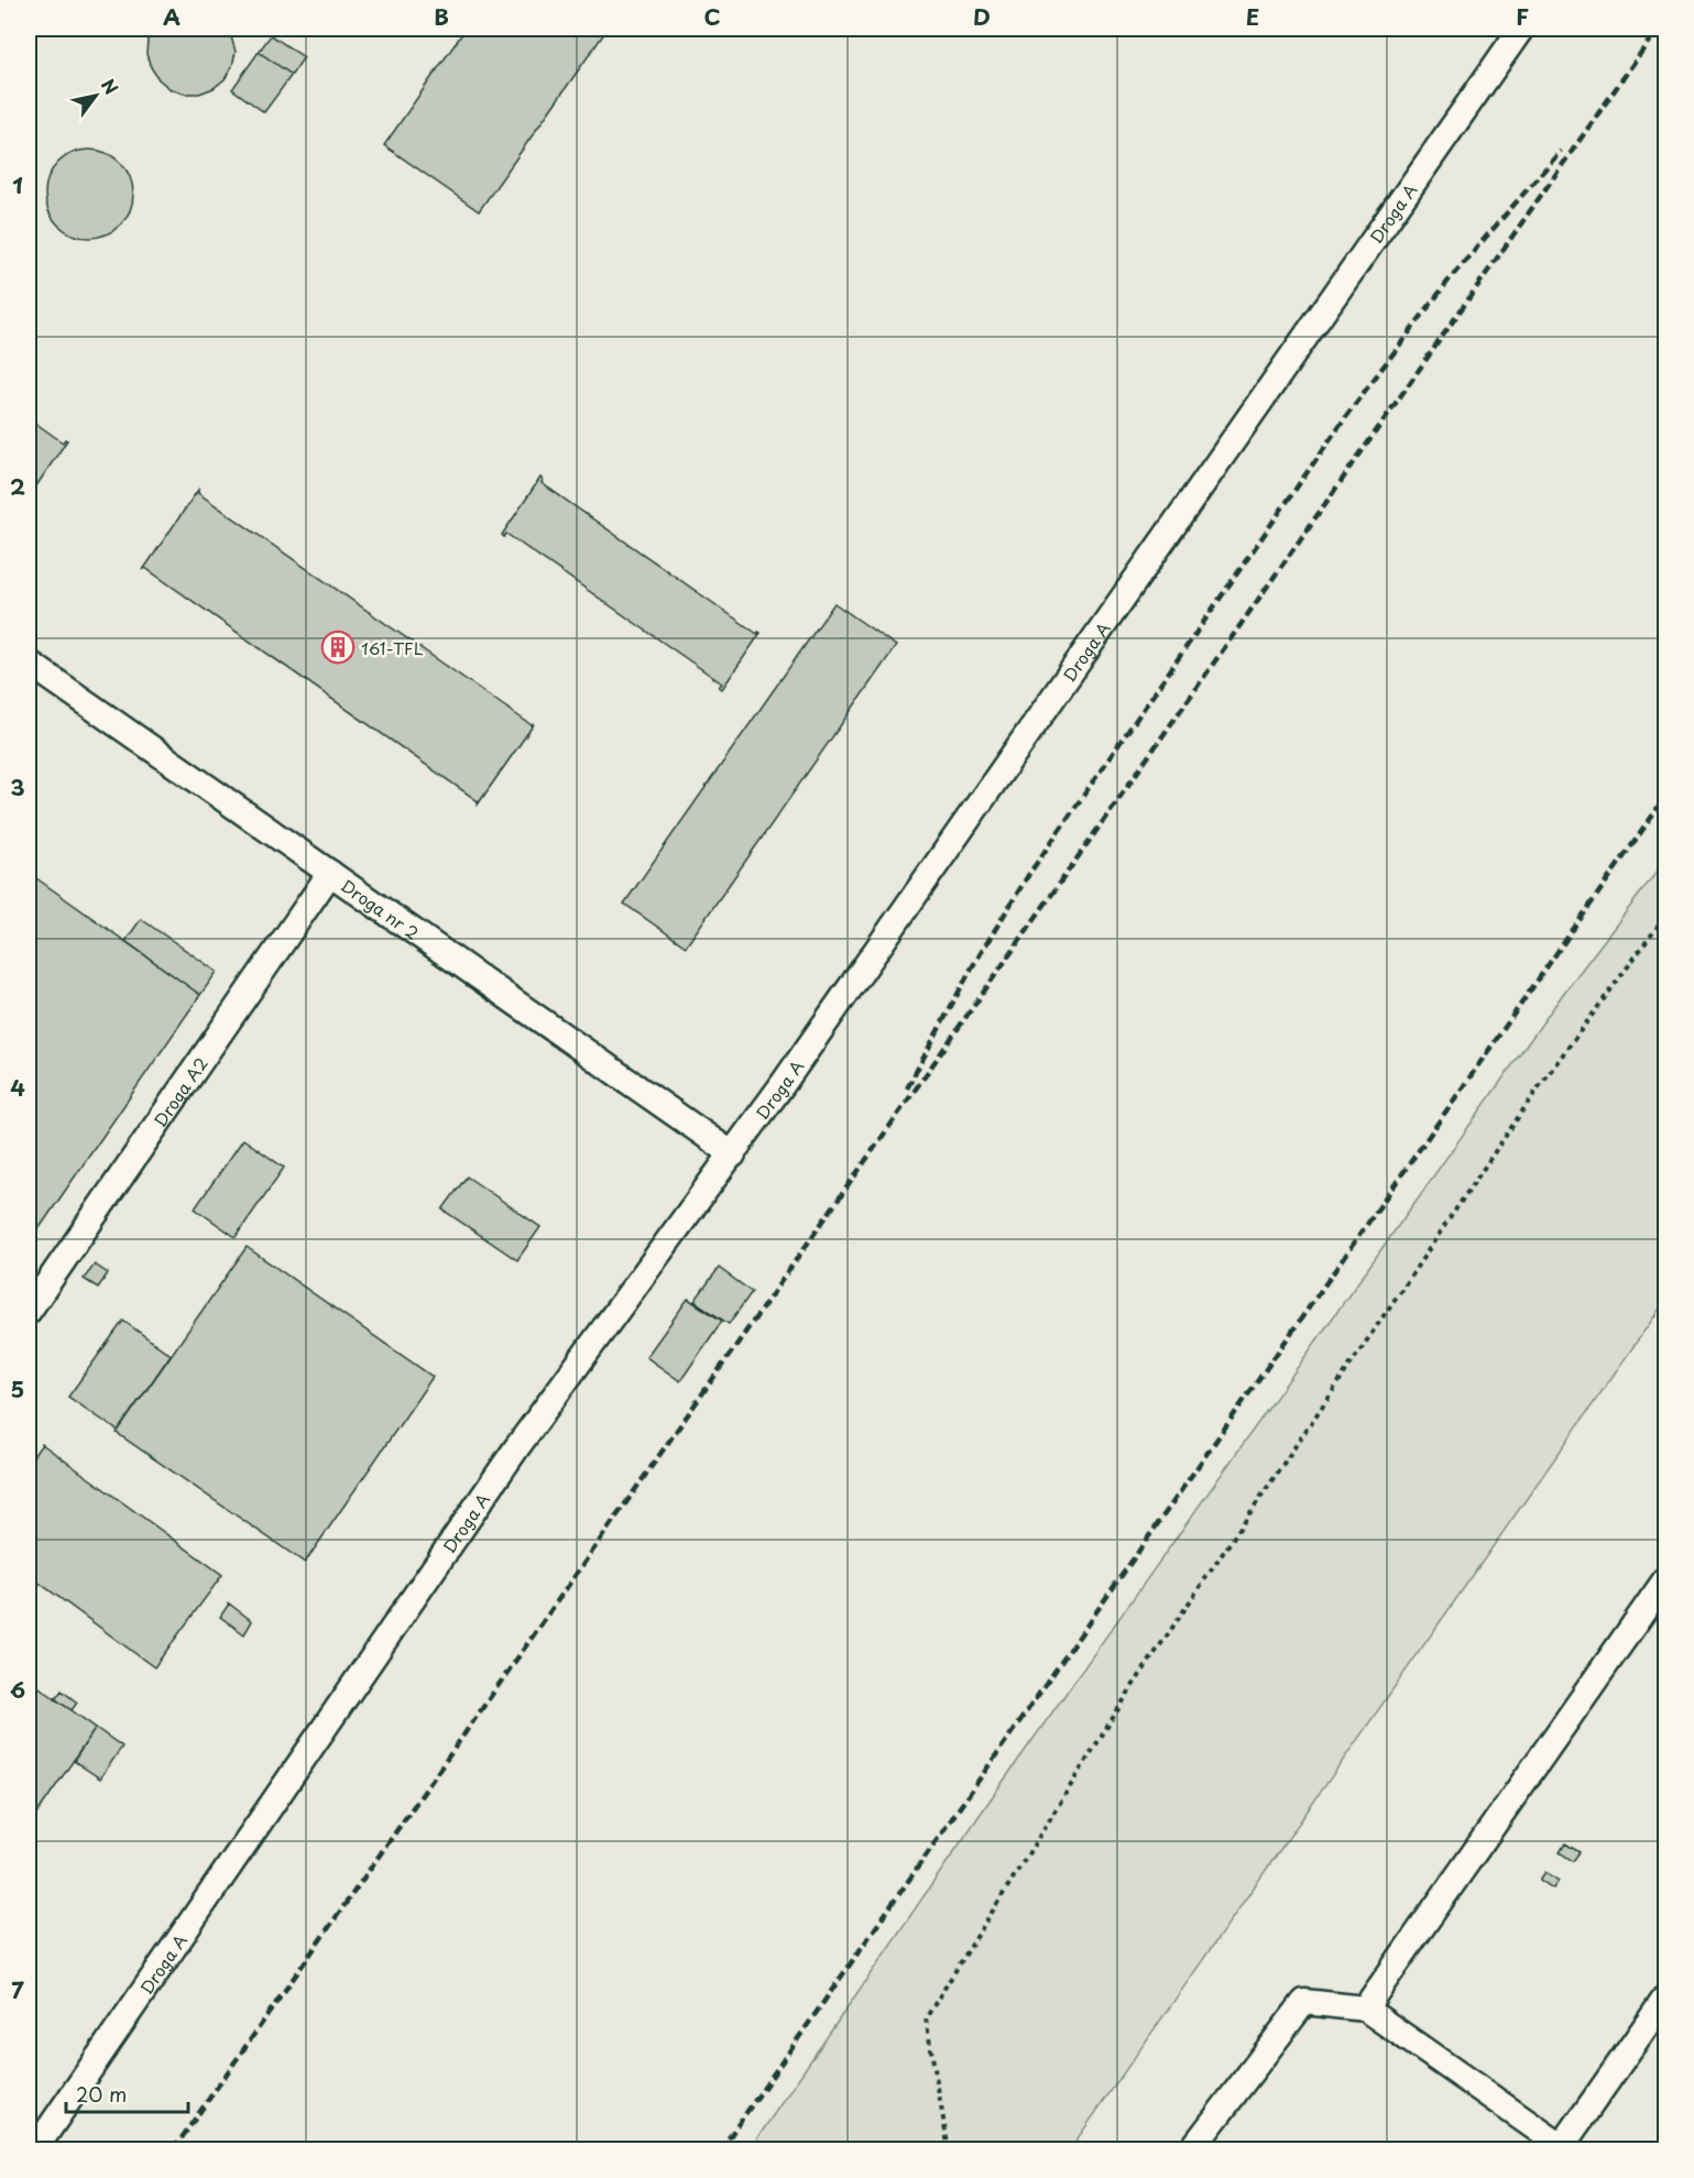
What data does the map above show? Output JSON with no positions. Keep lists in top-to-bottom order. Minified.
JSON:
{"streets":{"lane":["Droga A","Droga nr 2","Droga A2"]},"crossings":[["Droga A","Droga nr 2"],["Droga nr 2","Droga A2"]],"places":{"building":["161-TFL"]},"scale_bar":"20 m","north":"top right","grid":{"columns":["A","B","C","D","E","F"],"rows":["1","2","3","4","5","6","7"]}}
